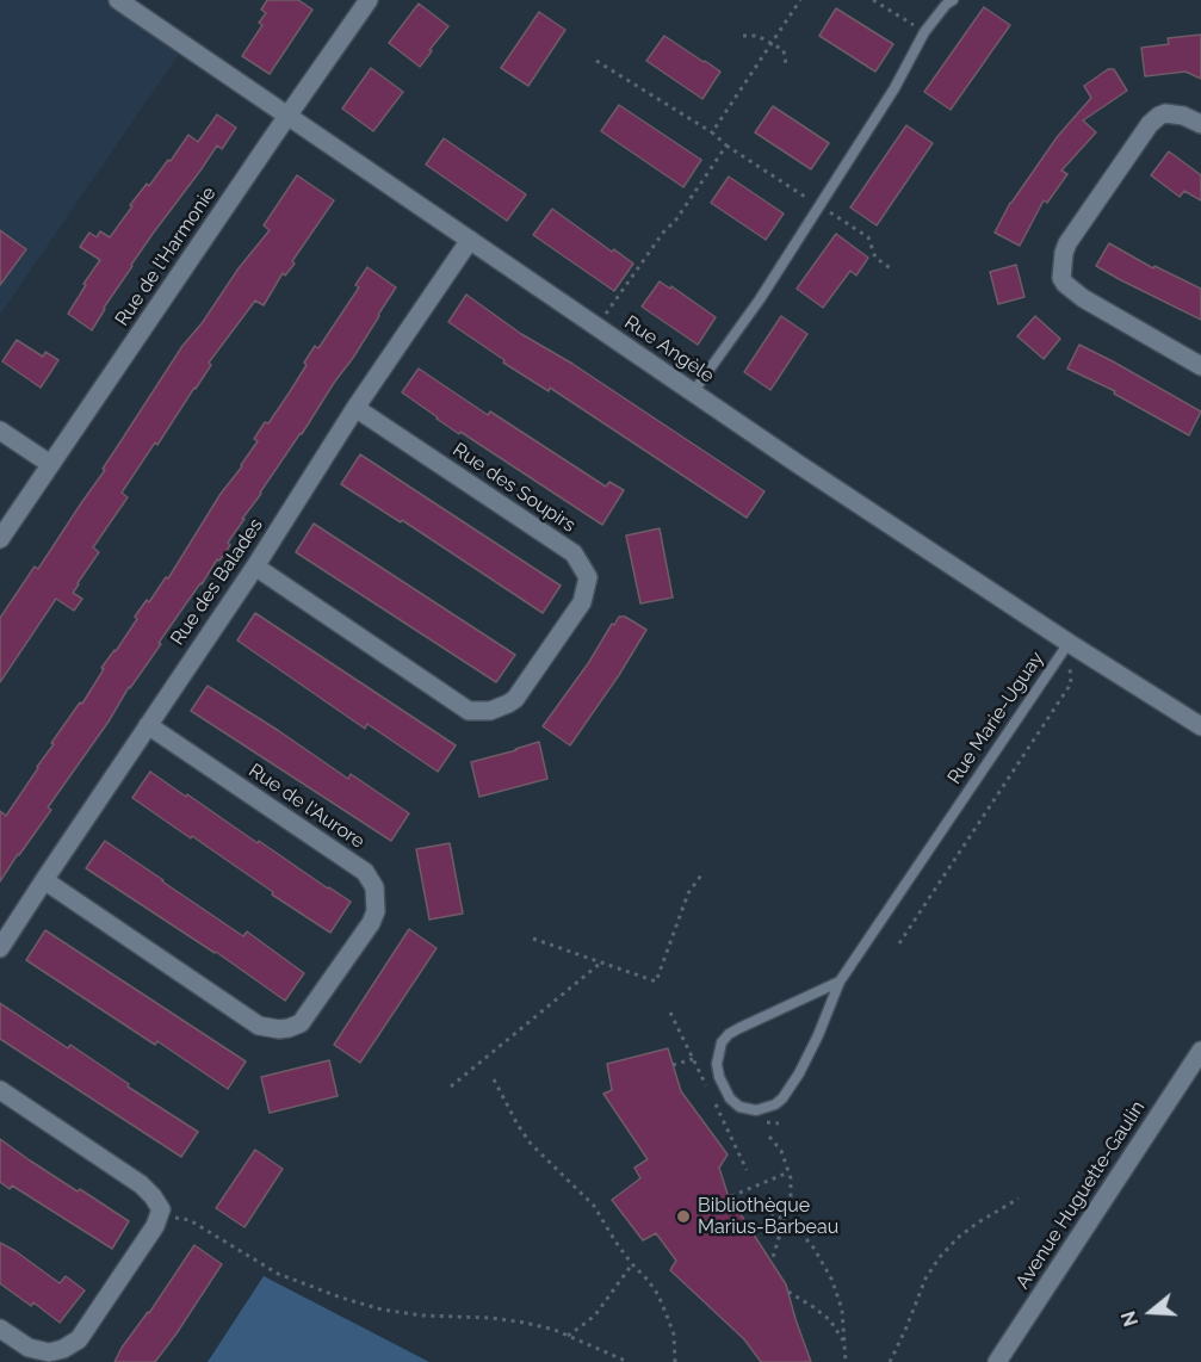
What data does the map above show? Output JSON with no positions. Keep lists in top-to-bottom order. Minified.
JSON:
{"streets":{"street":["Rue de l'Harmonie","Rue Angèle","Rue des Soupirs","Rue des Balades","Rue de l'Aurore","Avenue Huguette-Gaulin"],"lane":["Rue Marie-Uguay"]},"crossings":[["Rue de l'Harmonie","Rue Angèle"],["Rue Angèle","Rue des Balades"],["Rue Angèle","Rue Marie-Uguay"],["Rue des Soupirs","Rue des Balades"],["Rue des Balades","Rue de l'Aurore"]],"places":["Bibliothèque Marius-Barbeau"],"north":"left"}
